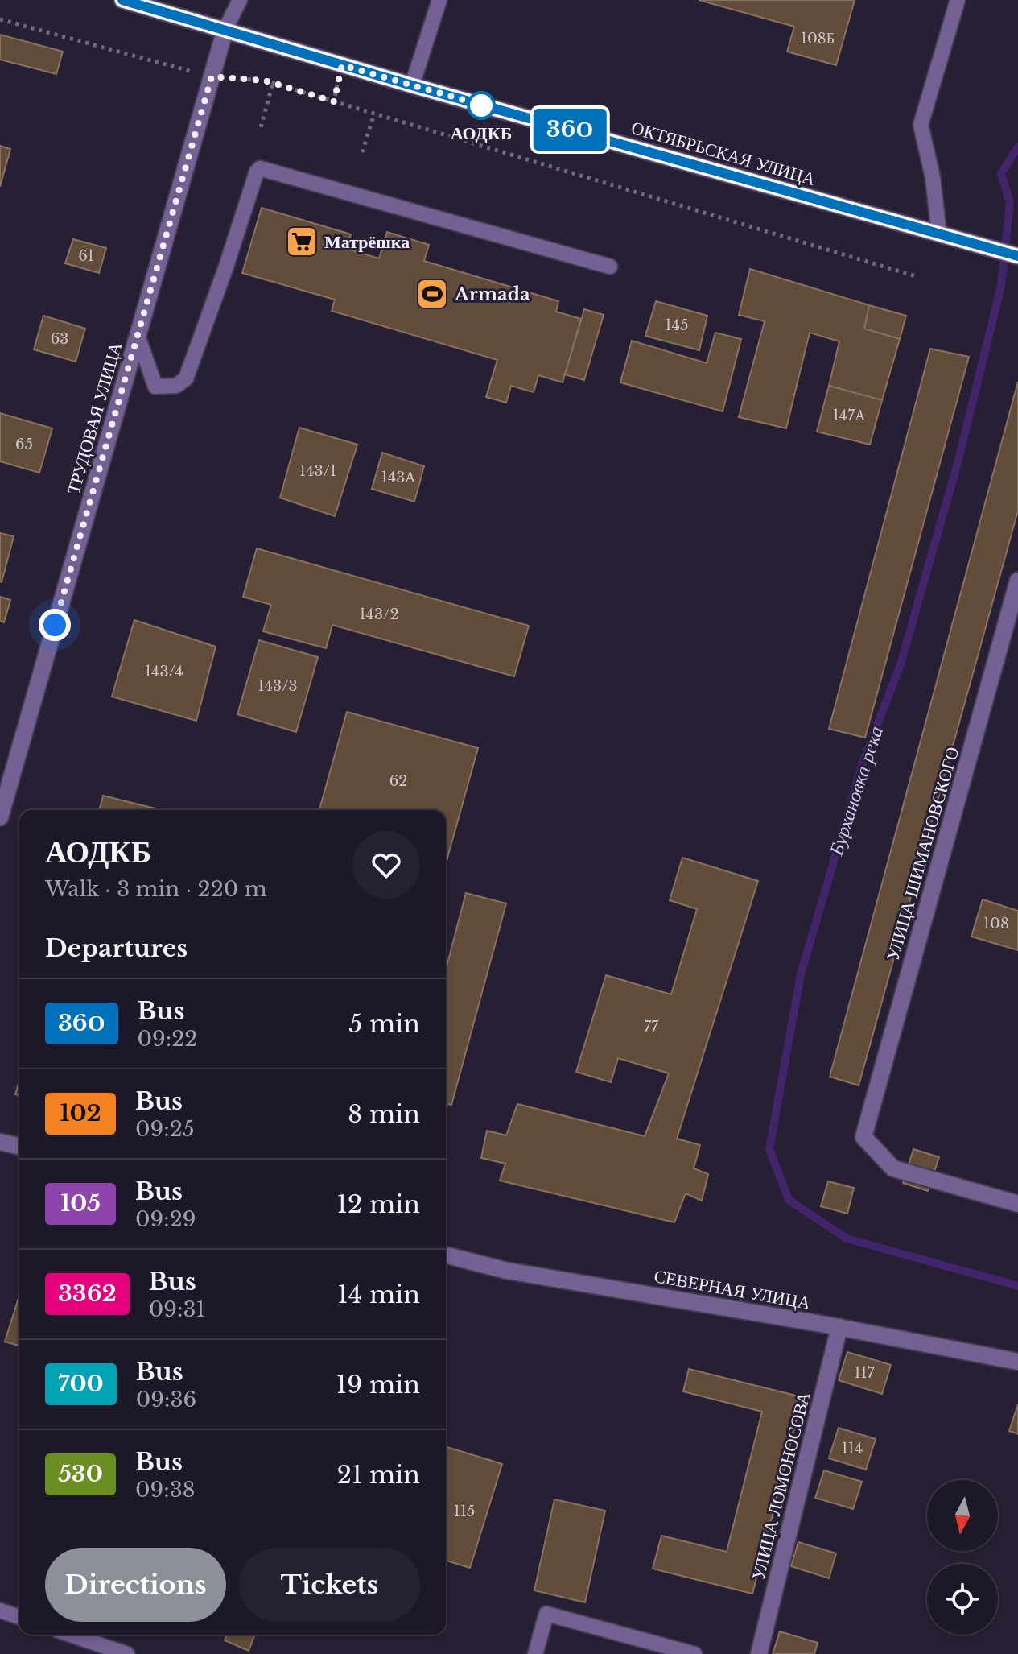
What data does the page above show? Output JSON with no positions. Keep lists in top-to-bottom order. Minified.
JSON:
{"streets":{"main road":["ОКТЯБРЬСКАЯ УЛИЦА"],"street":["ТРУДОВАЯ УЛИЦА","УЛИЦА ШИМАНОВСКОГО","СЕВЕРНАЯ УЛИЦА","УЛИЦА ЛОМОНОСОВА"]},"crossings":[["ОКТЯБРЬСКАЯ УЛИЦА","ТРУДОВАЯ УЛИЦА"],["СЕВЕРНАЯ УЛИЦА","УЛИЦА ЛОМОНОСОВА"]],"water":["Бурхановка река"],"places":{"other":["АОДКБ"],"supermarket":["Матрёшка"],"sports":["Armada"]},"lines":["bus line 36О"],"house_numbers":["108Б","61","145","63","147А","65","143/1","143А","143/2","143/4","143/3","62","108","77","117","114","115"],"north":"bottom","page":{"on_map":"36О","heading":[["АОДКБ","Walk · 3 min · 220 m"],"Departures"],"list":[{"mark":"36О","name":"Bus","note":"09:22","value":"5 min"},{"mark":"102","name":"Bus","note":"09:25","value":"8 min"},{"mark":"105","name":"Bus","note":"09:29","value":"12 min"},{"mark":"3362","name":"Bus","note":"09:31","value":"14 min"},{"mark":"700","name":"Bus","note":"09:36","value":"19 min"},{"mark":"530","name":"Bus","note":"09:38","value":"21 min"}],"buttons":["Directions","Tickets"]}}
